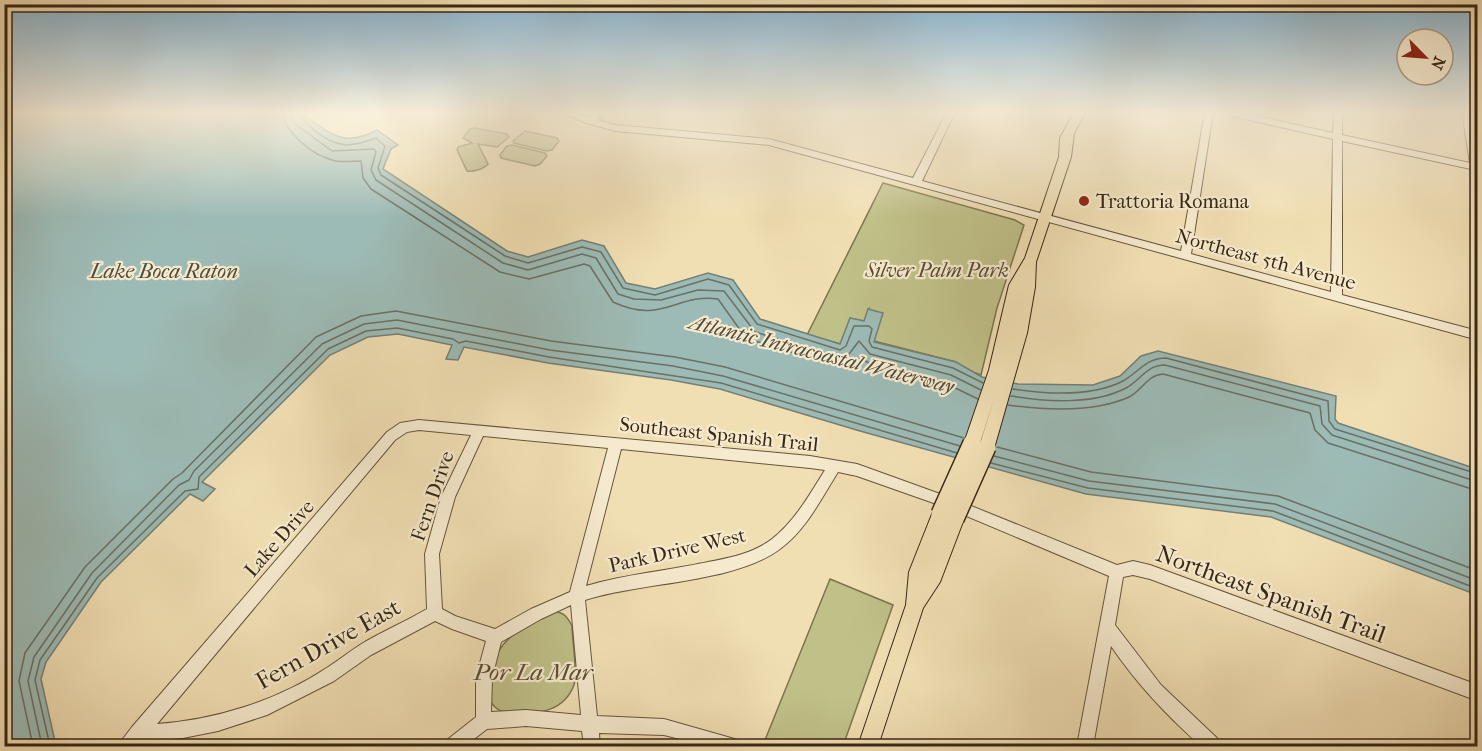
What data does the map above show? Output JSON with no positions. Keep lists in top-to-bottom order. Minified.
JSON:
{"streets":{"street":["Northeast 5th Avenue","Southeast Spanish Trail","Fern Drive","Lake Drive","Park Drive West","Northeast Spanish Trail","Fern Drive East"]},"crossings":[["Southeast Spanish Trail","Fern Drive"],["Southeast Spanish Trail","Lake Drive"],["Southeast Spanish Trail","Park Drive West"],["Southeast Spanish Trail","Northeast Spanish Trail"],["Fern Drive","Lake Drive"],["Fern Drive","Fern Drive East"],["Lake Drive","Fern Drive East"]],"water":["Lake Boca Raton","Atlantic Intracoastal Waterway"],"parks":["Silver Palm Park","Por La Mar"],"places":["Trattoria Romana"],"north":"bottom right"}
